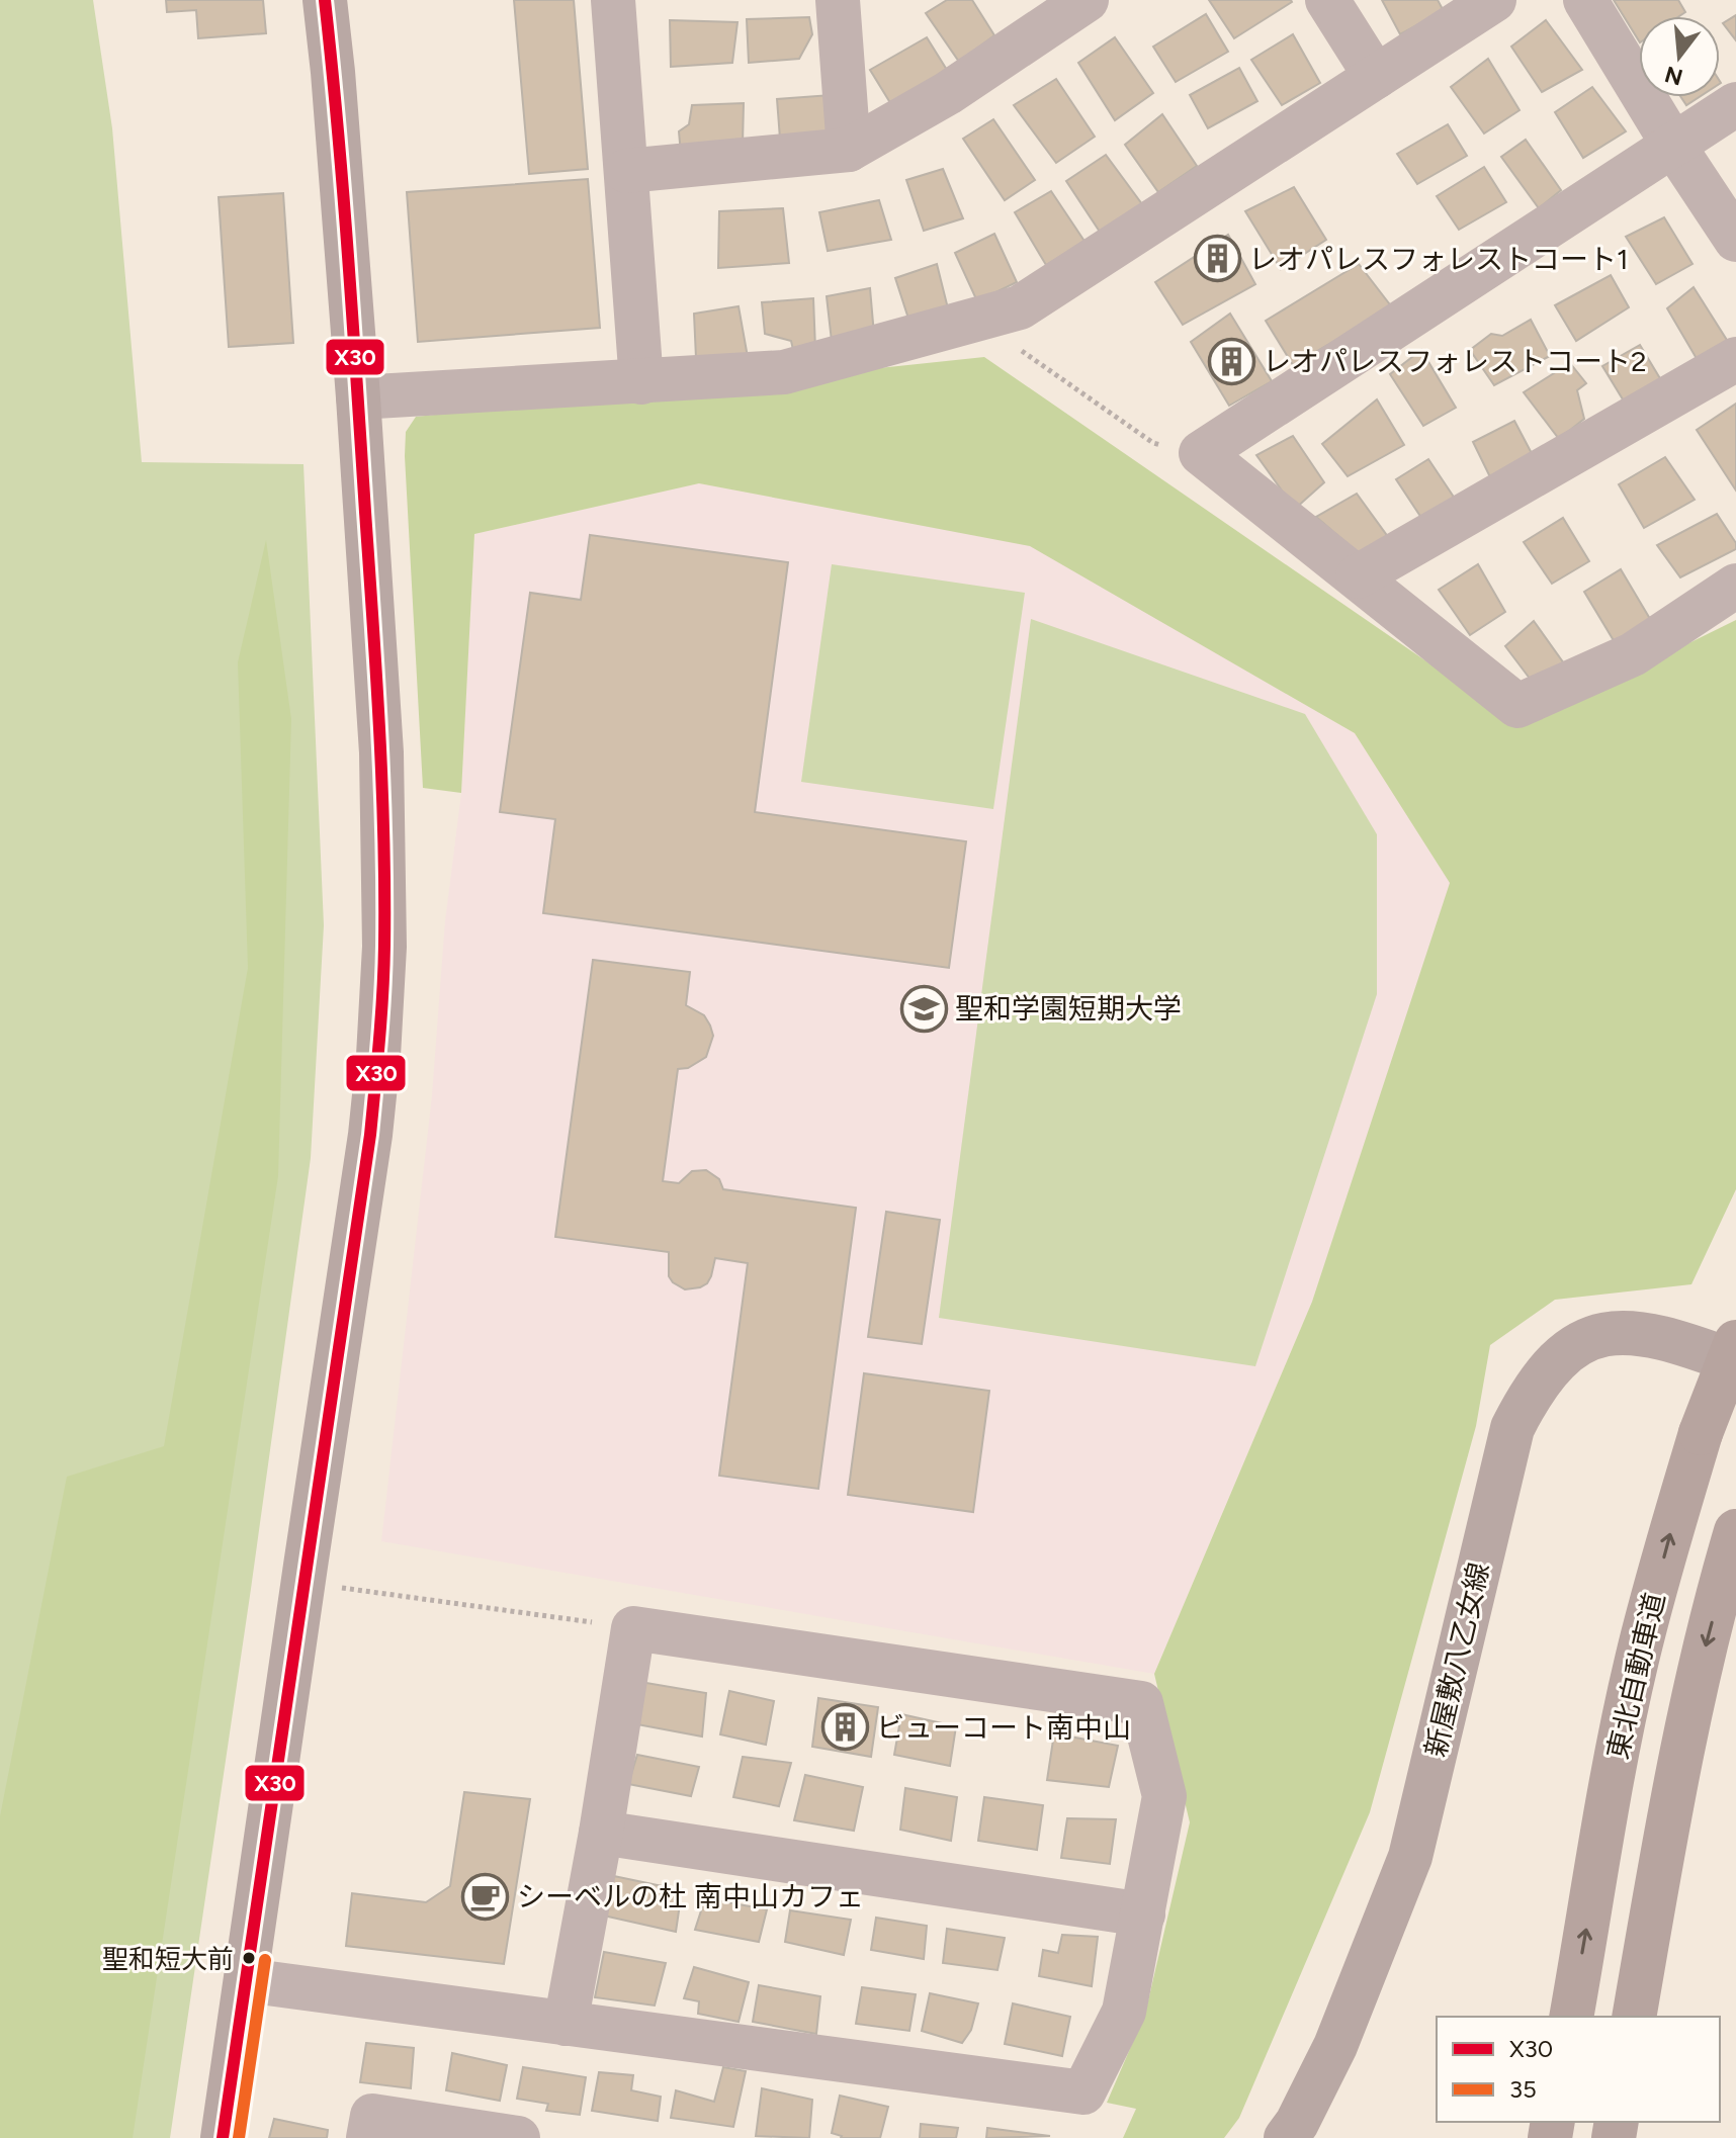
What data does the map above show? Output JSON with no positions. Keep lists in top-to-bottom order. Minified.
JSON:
{"streets":{"highway":["東北自動車道"],"street":["新屋敷八乙女線"]},"places":{"building":["レオパレスフォレストコート1","レオパレスフォレストコート2","ビューコート南中山"],"school or university":["聖和学園短期大学"],"cafe":["シーベルの杜 南中山カフェ"],"other":["聖和短大前"]},"lines":["transit line X30","transit line 35"],"legend":["X30","35"],"north":"bottom"}
